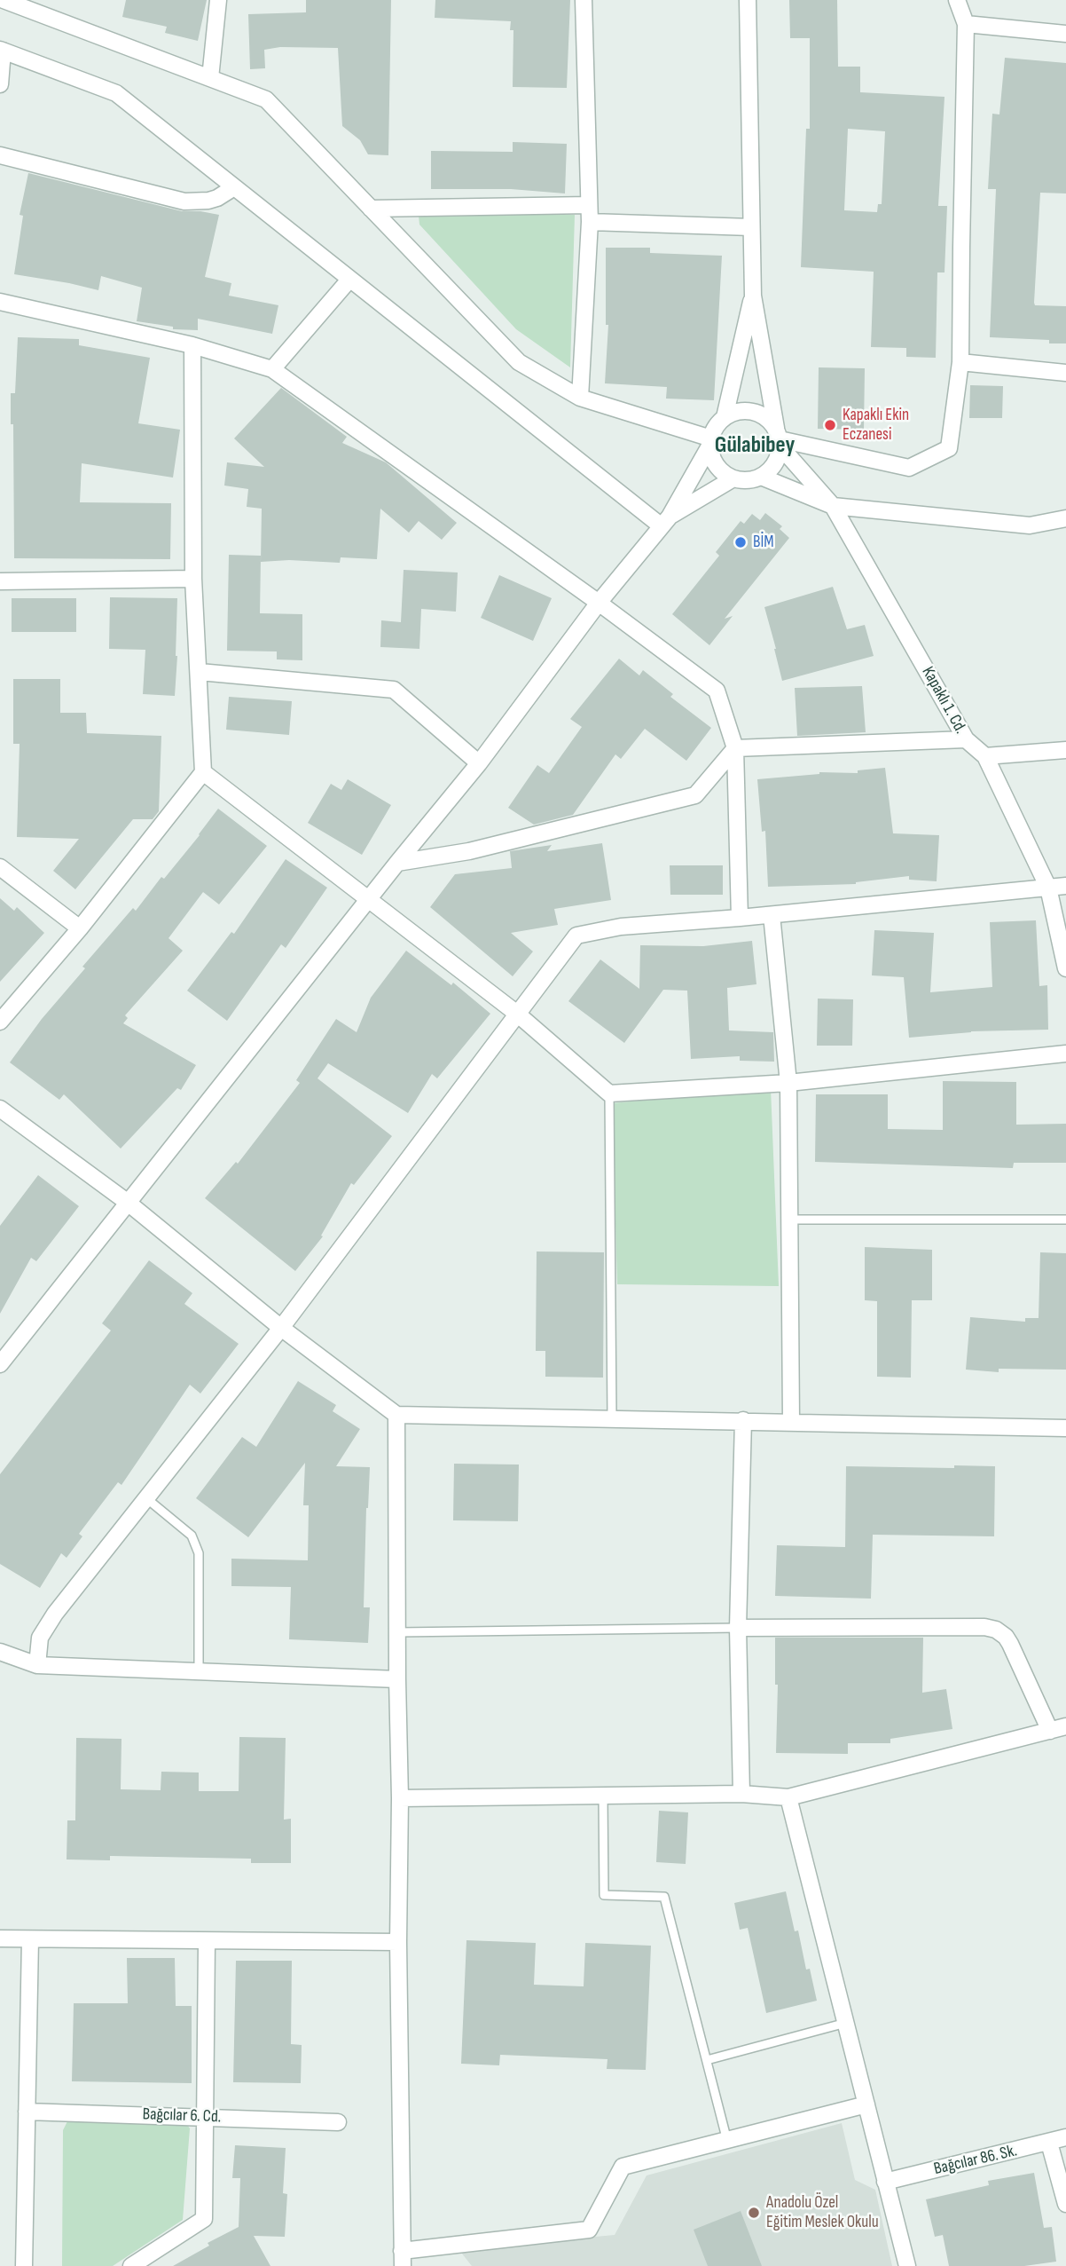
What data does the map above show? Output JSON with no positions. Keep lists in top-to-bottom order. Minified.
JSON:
{"streets":{"street":["Kapaklı 1. Cd.","Bağcılar 6. Cd.","Bağcılar 86. Sk."]},"districts":["Gülabibey"],"places":["Kapaklı Ekin Eczanesi","BİM","Anadolu Özel Eğitim Meslek Okulu"]}
